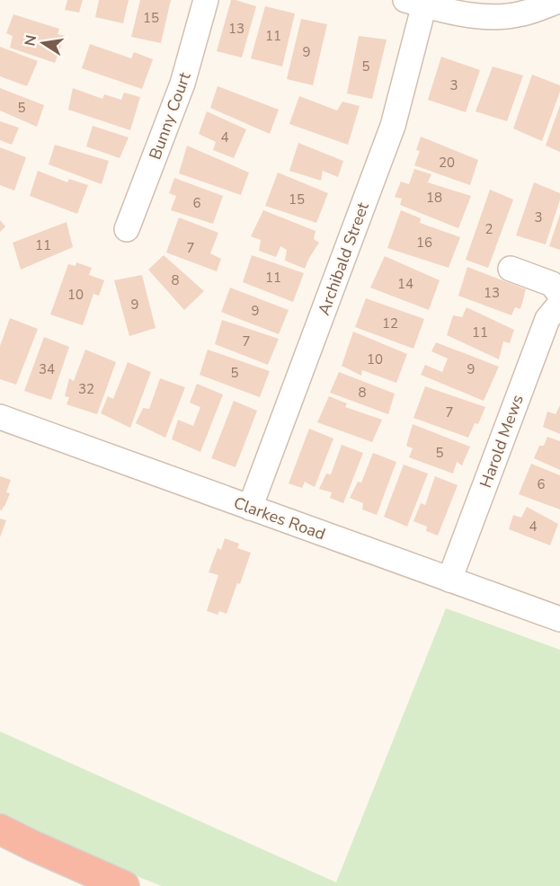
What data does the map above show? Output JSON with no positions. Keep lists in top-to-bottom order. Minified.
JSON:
{"streets":{"street":["Bunny Court","Archibald Street","Harold Mews","Clarkes Road"]},"crossings":[["Archibald Street","Clarkes Road"],["Harold Mews","Clarkes Road"]],"house_numbers":["15","13","11","9","5","3","5","4","20","18","15","6","3","2","16","11","7","11","8","14","13","10","9","9","12","11","7","10","34","9","5","32","8","7","5","6","4"],"north":"left"}
